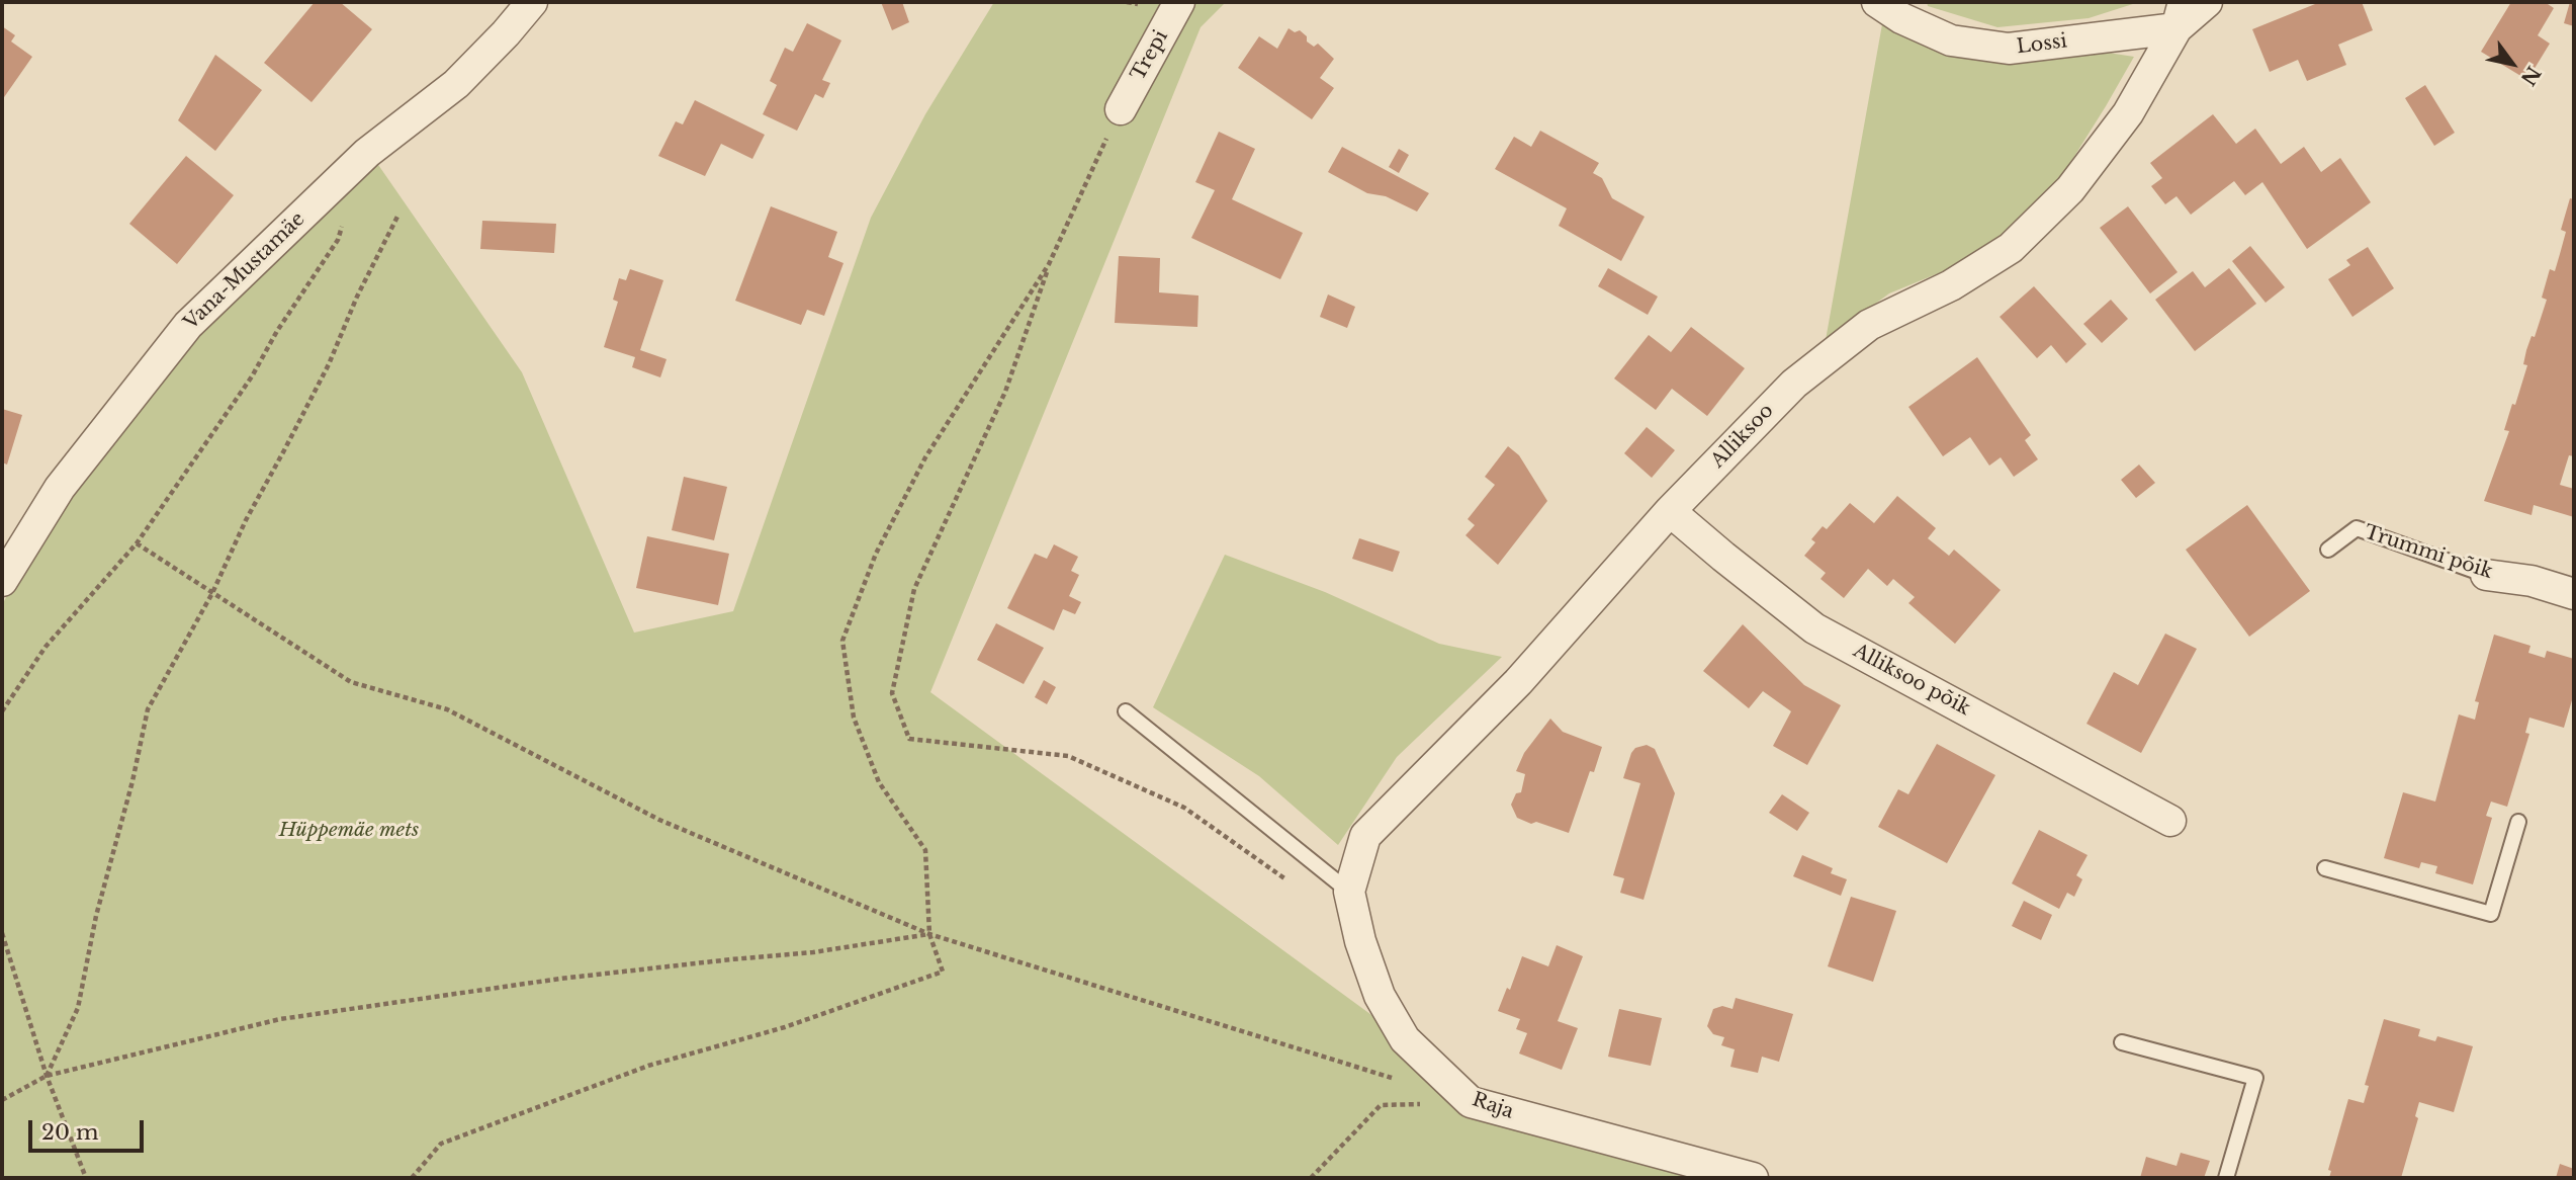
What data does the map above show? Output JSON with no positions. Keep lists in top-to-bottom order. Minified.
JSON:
{"streets":{"street":["Lossi","Trepi","Vana-Mustamäe","Alliksoo","Trummi põik","Alliksoo põik","Raja"]},"crossings":[["Lossi","Alliksoo"],["Alliksoo","Alliksoo põik"],["Alliksoo","Raja"]],"parks":["Hüppemäe mets"],"scale_bar":"20 m","north":"bottom right"}
